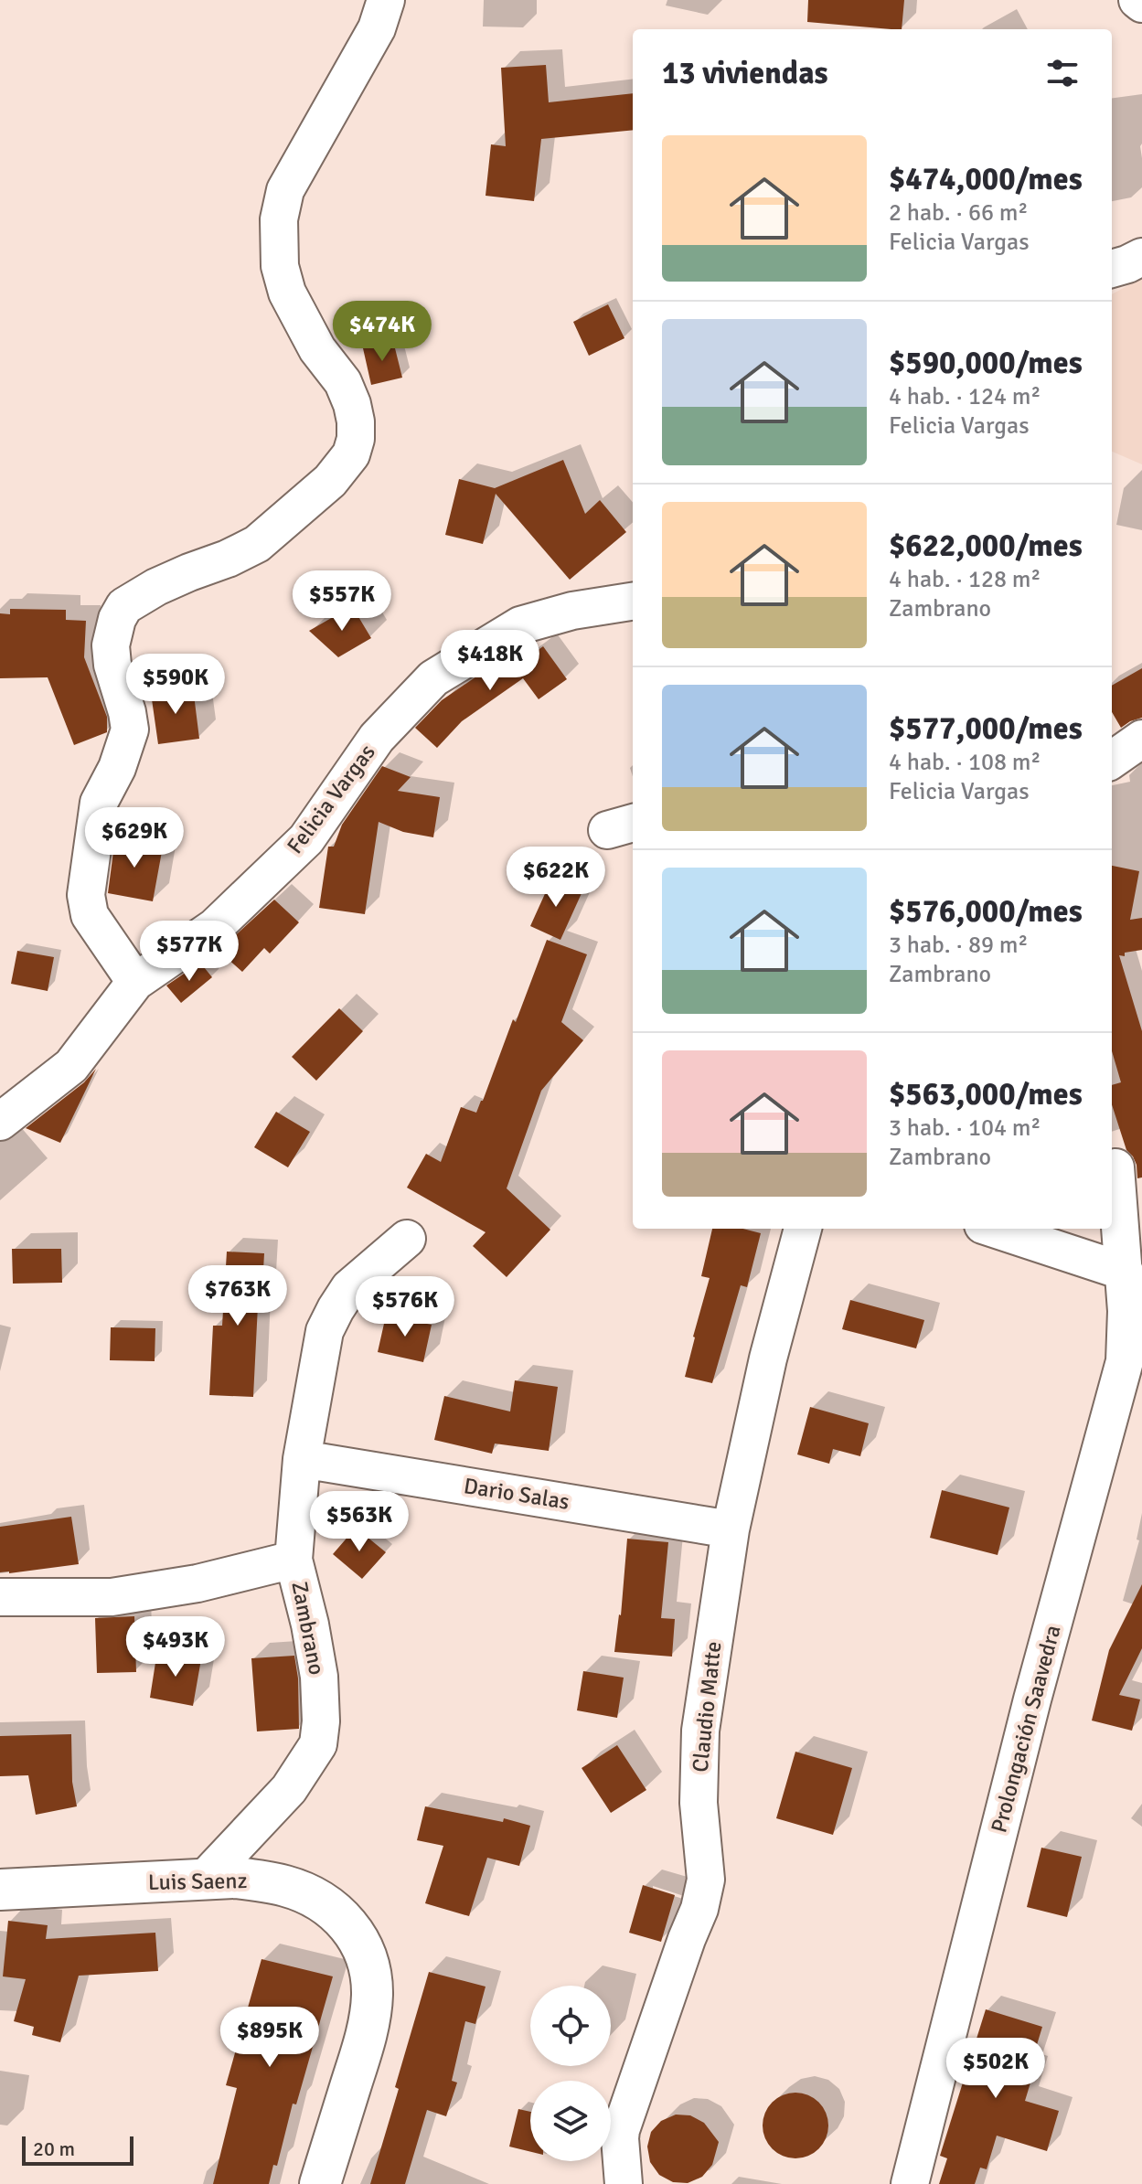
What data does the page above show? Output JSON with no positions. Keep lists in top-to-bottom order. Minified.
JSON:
{"streets":{"main road":["Luis Saenz"],"street":["Felicia Vargas","Dario Salas","Zambrano","Claudio Matte","Prolongación Saavedra"]},"crossings":[["Dario Salas","Zambrano"],["Dario Salas","Claudio Matte"],["Zambrano","Luis Saenz"]],"scale_bar":"20 m","page":{"heading":"13 viviendas","list":[{"name":"$474,000/mes","note":"2 hab. · 66 m² · Felicia Vargas"},{"name":"$590,000/mes","note":"4 hab. · 124 m² · Felicia Vargas"},{"name":"$622,000/mes","note":"4 hab. · 128 m² · Zambrano"},{"name":"$577,000/mes","note":"4 hab. · 108 m² · Felicia Vargas"},{"name":"$576,000/mes","note":"3 hab. · 89 m² · Zambrano"},{"name":"$563,000/mes","note":"3 hab. · 104 m² · Zambrano"}],"price":["$474K","$557K","$418K","$590K","$629K","$622K","$577K","$763K","$576K","$563K","$493K","$895K","$502K"],"scale":"20 m"}}
